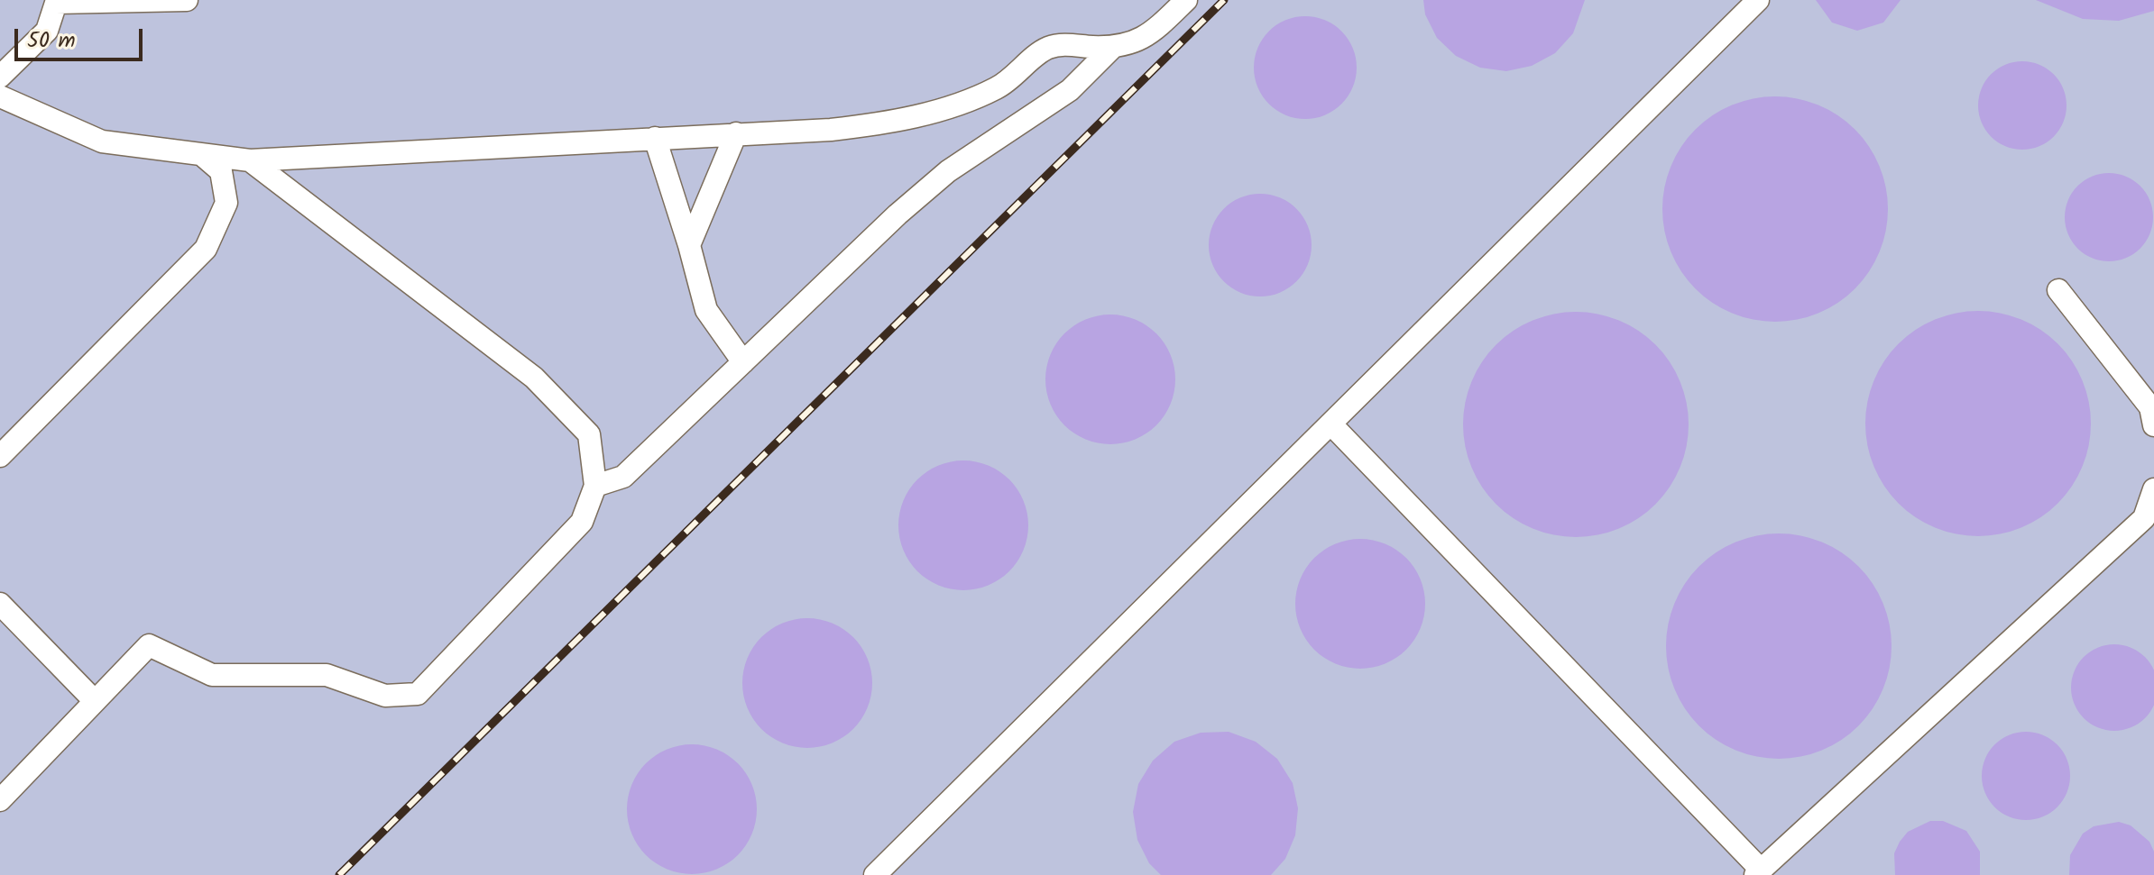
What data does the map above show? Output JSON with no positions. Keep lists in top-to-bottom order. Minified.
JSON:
{"scale_bar":"50 m"}
